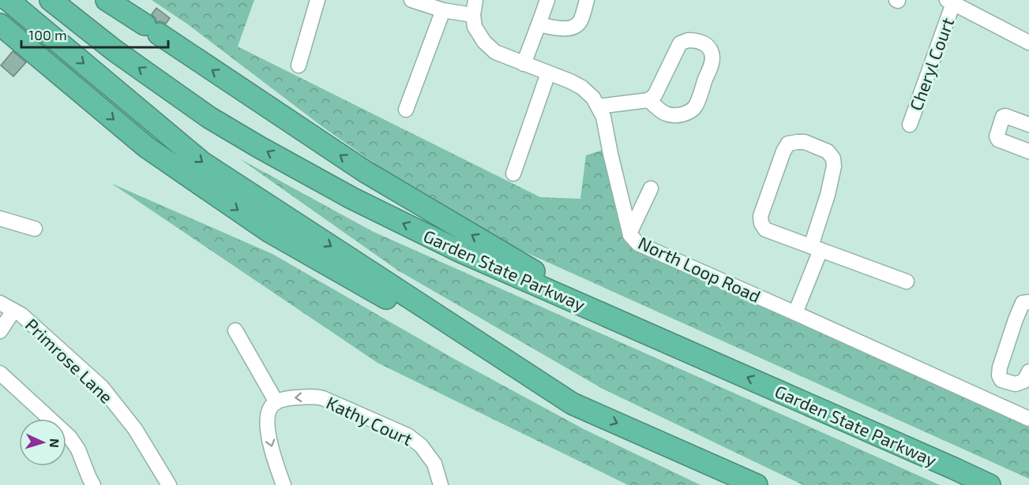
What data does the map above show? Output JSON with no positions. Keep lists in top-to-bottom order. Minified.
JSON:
{"streets":{"highway":["Garden State Parkway"],"street":["Cheryl Court","North Loop Road","Primrose Lane","Kathy Court"]},"one_way":["Kathy Court"],"scale_bar":"100 m","north":"right"}
